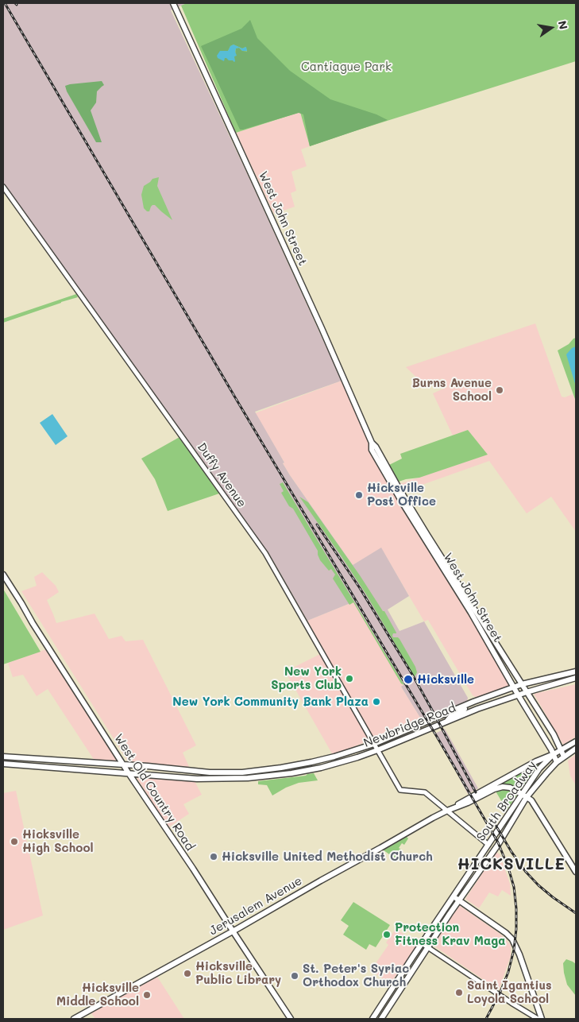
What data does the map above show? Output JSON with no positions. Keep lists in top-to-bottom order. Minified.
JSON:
{"streets":{"main road":["West John Street","Newbridge Road","West Old Country Road","South Broadway","Jerusalem Avenue"],"street":["Duffy Avenue"]},"crossings":[["West John Street","Newbridge Road"],["West John Street","South Broadway"],["West John Street","Jerusalem Avenue"],["Duffy Avenue","Newbridge Road"],["Duffy Avenue","Jerusalem Avenue"],["Newbridge Road","West Old Country Road"],["West Old Country Road","Jerusalem Avenue"],["South Broadway","Jerusalem Avenue"]],"districts":["HICKSVILLE"],"parks":["Cantiague Park"],"places":["Burns Avenue School","Hicksville Post Office","New York Sports Club","Hicksville","New York Community Bank Plaza","Hicksville High School","Hicksville United Methodist Church","Protection Fitness Krav Maga","Hicksville Public Library","St. Peter's Syriac Orthodox Church","Saint Igantius Loyola School","Hicksville Middle School"],"north":"right"}
